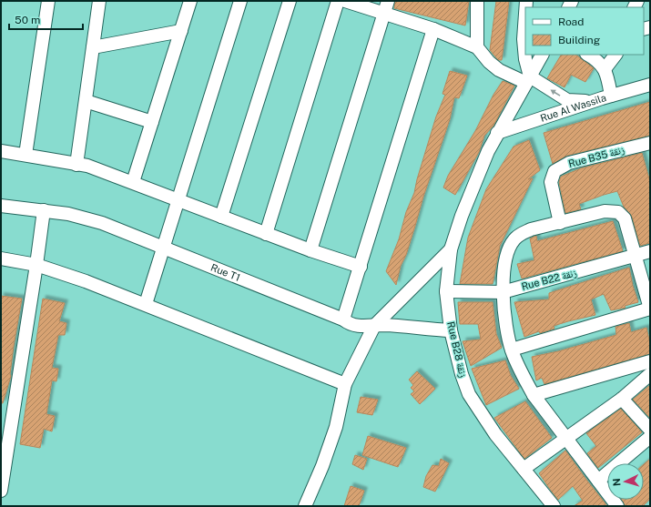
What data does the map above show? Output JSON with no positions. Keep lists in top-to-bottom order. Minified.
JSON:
{"streets":{"street":["Rue Al Wassila","Rue B35 زنقة","Rue T1","Rue B22 زنقة","Rue B28 زنقة"]},"crossings":[["Rue Al Wassila","Rue B28 زنقة"],["Rue T1","Rue B28 زنقة"],["Rue B22 زنقة","Rue B28 زنقة"]],"legend":["Road","Building"],"scale_bar":"50 m","north":"left"}
